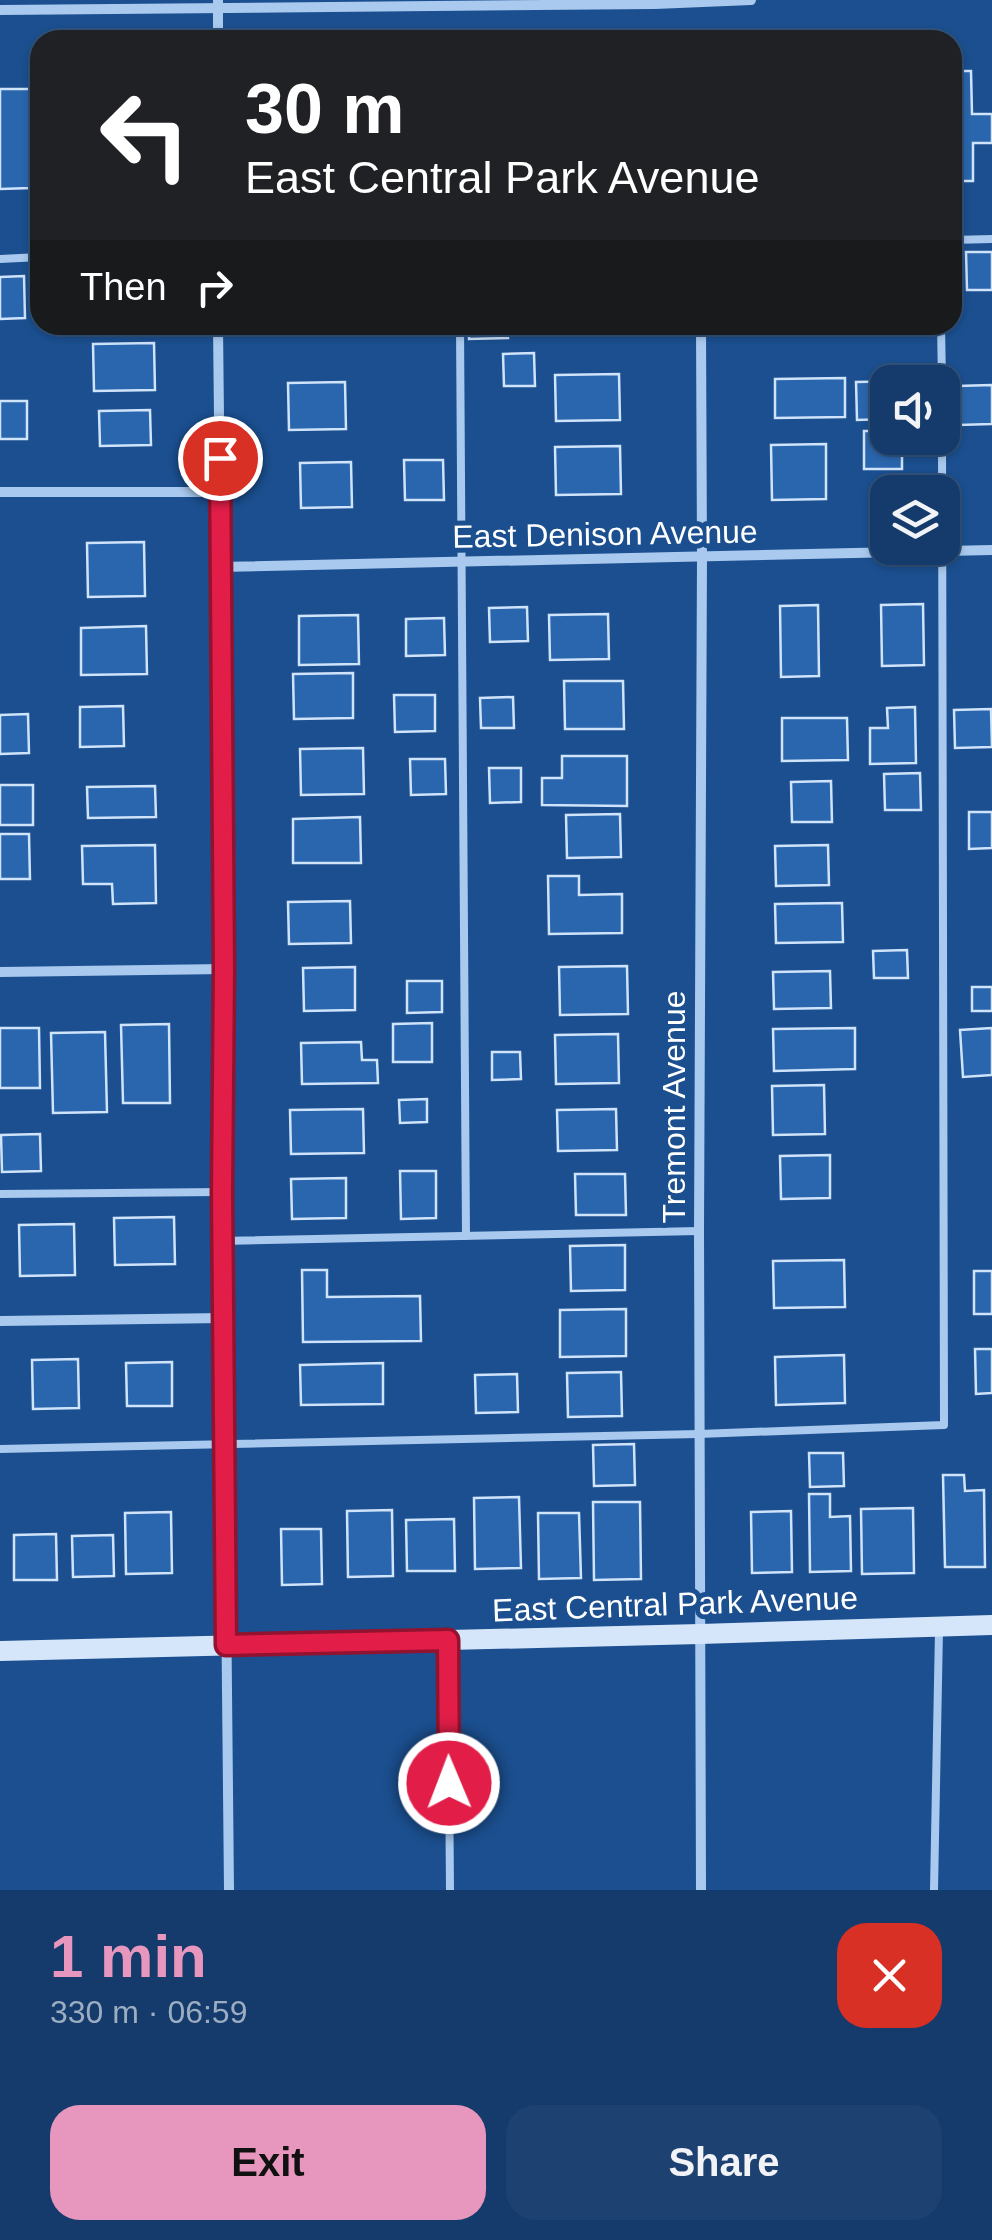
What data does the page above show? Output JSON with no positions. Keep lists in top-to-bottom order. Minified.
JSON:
{"streets":{"street":["East Denison Avenue","Tremont Avenue","East Central Park Avenue"]},"crossings":[["East Denison Avenue","Tremont Avenue"],["Tremont Avenue","East Central Park Avenue"]],"page":{"turn":["30 m","East Central Park Avenue"],"then":"Then","heading":["1 min","330 m · 06:59"],"buttons":["Exit","Share"]}}
